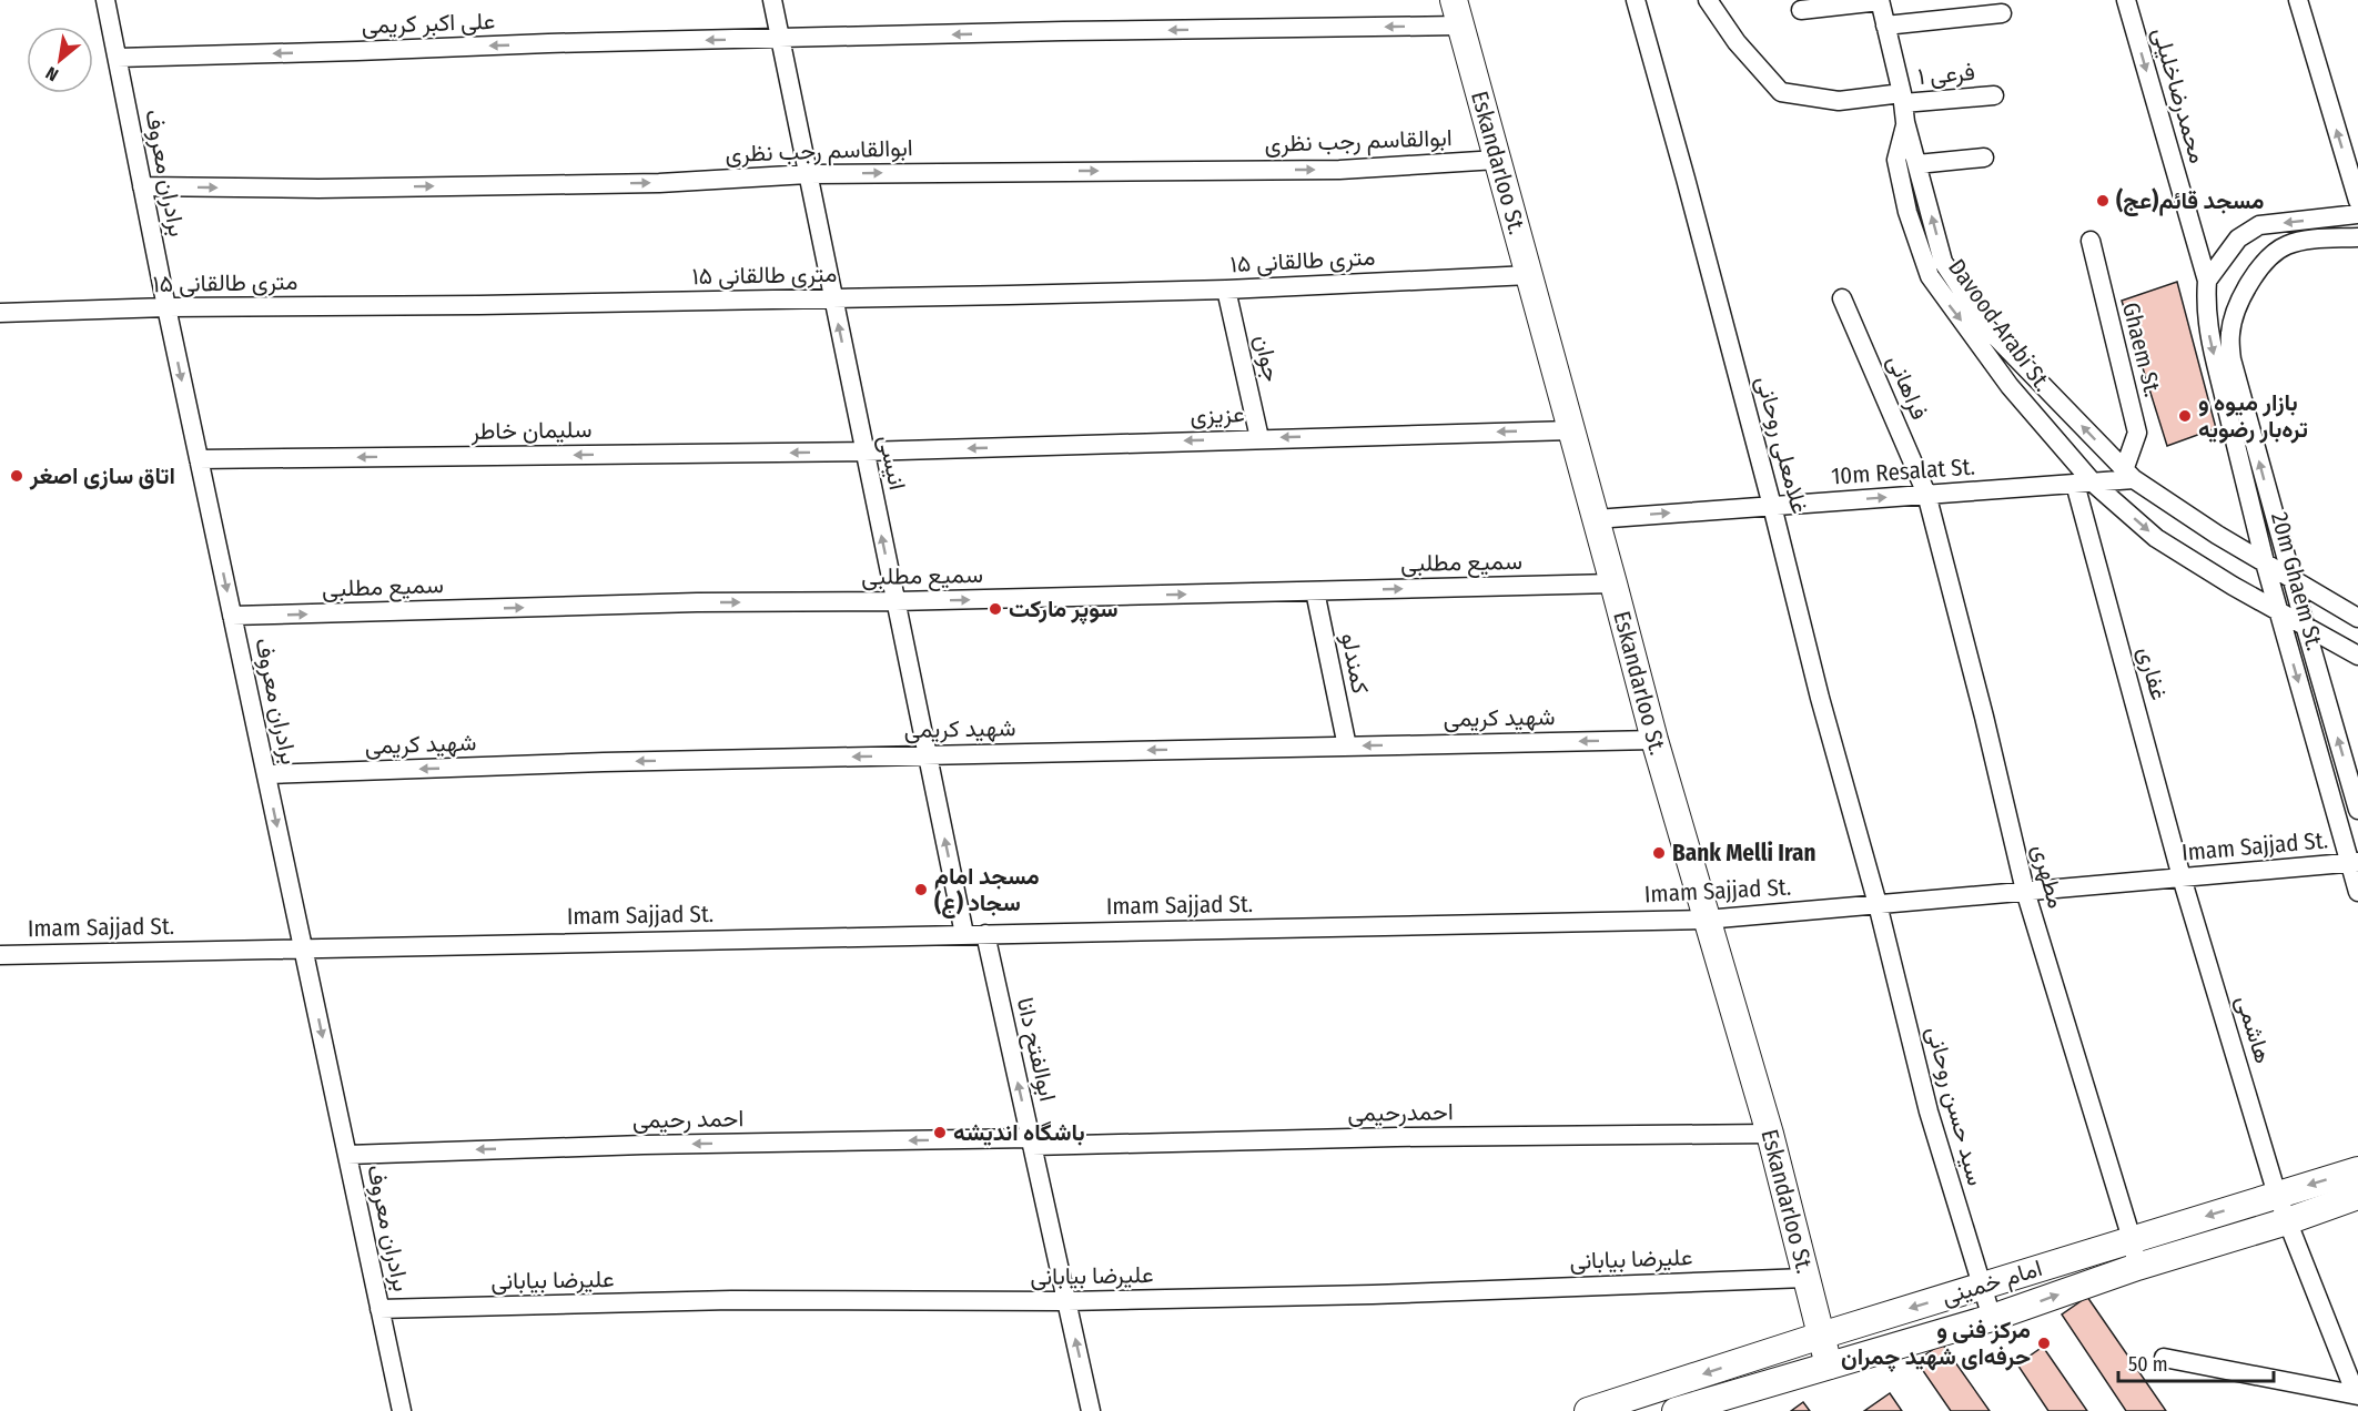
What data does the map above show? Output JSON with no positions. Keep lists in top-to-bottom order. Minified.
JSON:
{"streets":{"main road":["Eskandarloo St.","امام خمینی"],"street":["علی اکبر کریمی","فرعی ۱","محمدرضاخلیلی","ابوالقاسم رجب نظری","برادران معروف","۱۵ متری طالقانی","Davood Arabi St.","Ghaem St.","جوان","فراهانی","عزیزی","سلیمان خاطر","غلامعلی روحانی","انیسی","10m Resalat St.","سمیع مطلبی","20m Ghaem St.","کمندلو","غفاری","شهید کریمی","Imam Sajjad St.","مطهری","هاشمی","ابوالفتح دانا","سید حسن روحانی","احمدرحیمی","احمد رحیمی","علیرضا بیابانی"]},"crossings":[["علی اکبر کریمی","Eskandarloo St."],["علی اکبر کریمی","برادران معروف"],["علی اکبر کریمی","انیسی"],["فرعی ۱","Davood Arabi St."],["محمدرضاخلیلی","20m Ghaem St."],["ابوالقاسم رجب نظری","Eskandarloo St."],["ابوالقاسم رجب نظری","برادران معروف"],["ابوالقاسم رجب نظری","انیسی"],["Eskandarloo St.","۱۵ متری طالقانی"],["Eskandarloo St.","عزیزی"],["Eskandarloo St.","10m Resalat St."],["Eskandarloo St.","سمیع مطلبی"],["Eskandarloo St.","شهید کریمی"],["Eskandarloo St.","Imam Sajjad St."],["Eskandarloo St.","احمدرحیمی"],["Eskandarloo St.","علیرضا بیابانی"],["Eskandarloo St.","امام خمینی"],["برادران معروف","۱۵ متری طالقانی"],["برادران معروف","سلیمان خاطر"],["برادران معروف","سمیع مطلبی"],["برادران معروف","شهید کریمی"],["برادران معروف","Imam Sajjad St."],["برادران معروف","احمد رحیمی"],["برادران معروف","علیرضا بیابانی"],["۱۵ متری طالقانی","جوان"],["۱۵ متری طالقانی","انیسی"],["Davood Arabi St.","Ghaem St."],["Davood Arabi St.","10m Resalat St."],["Davood Arabi St.","20m Ghaem St."],["Davood Arabi St.","غفاری"],["Ghaem St.","10m Resalat St."],["جوان","عزیزی"],["فراهانی","10m Resalat St."],["فراهانی","مطهری"],["عزیزی","سلیمان خاطر"],["عزیزی","انیسی"],["سلیمان خاطر","انیسی"],["غلامعلی روحانی","10m Resalat St."],["غلامعلی روحانی","Imam Sajjad St."],["غلامعلی روحانی","سید حسن روحانی"],["انیسی","سمیع مطلبی"],["انیسی","شهید کریمی"],["انیسی","Imam Sajjad St."],["10m Resalat St.","غفاری"],["10m Resalat St.","مطهری"],["سمیع مطلبی","کمندلو"],["20m Ghaem St.","Imam Sajjad St."],["کمندلو","شهید کریمی"],["غفاری","Imam Sajjad St."],["غفاری","هاشمی"],["Imam Sajjad St.","مطهری"],["Imam Sajjad St.","هاشمی"],["Imam Sajjad St.","ابوالفتح دانا"],["Imam Sajjad St.","سید حسن روحانی"],["مطهری","امام خمینی"],["هاشمی","امام خمینی"],["ابوالفتح دانا","احمدرحیمی"],["ابوالفتح دانا","احمد رحیمی"],["ابوالفتح دانا","علیرضا بیابانی"],["سید حسن روحانی","امام خمینی"],["احمدرحیمی","احمد رحیمی"]],"one_way":["علی اکبر کریمی","محمدرضاخلیلی","ابوالقاسم رجب نظری","برادران معروف","عزیزی","سلیمان خاطر","انیسی","10m Resalat St.","سمیع مطلبی","شهید کریمی","ابوالفتح دانا","احمد رحیمی"],"places":["مسجد قائم(عج)","بازار میوه و تره‌بار رضویه","اتاق سازی اصغر","سوپر مارکت","Bank Melli Iran","مسجد امام سجاد (ع)","باشگاه اندیشه","مرکز فنی و حرفه‌ای شهید چمران"],"scale_bar":"50 m","north":"bottom left"}
